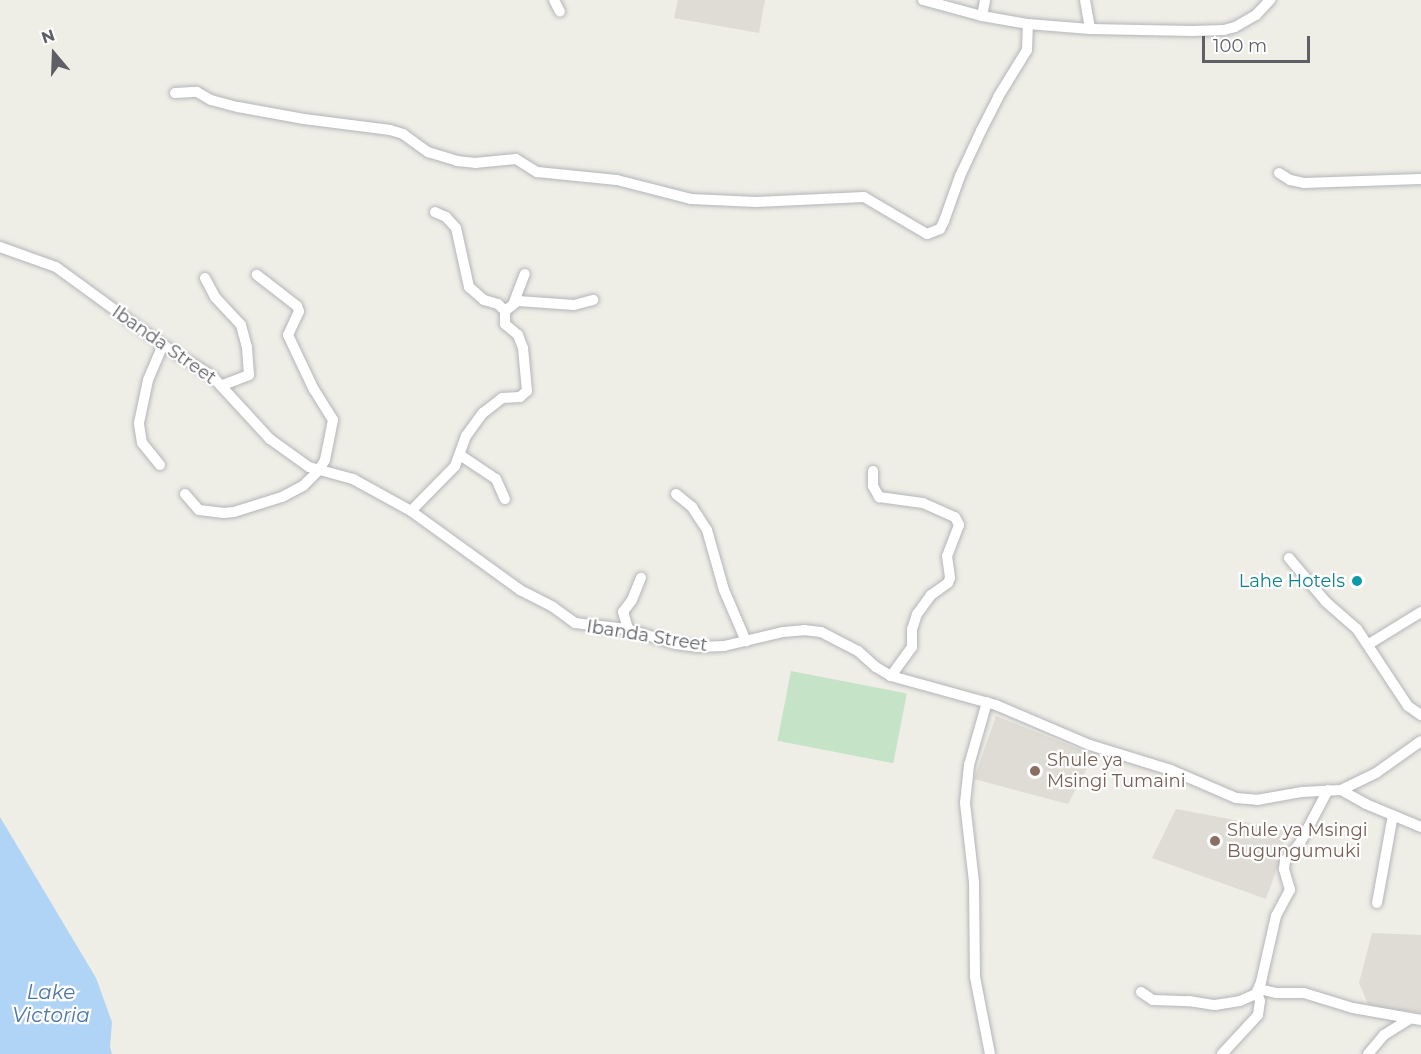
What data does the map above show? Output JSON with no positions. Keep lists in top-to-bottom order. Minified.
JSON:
{"streets":{"street":["Ibanda Street"]},"water":["Lake Victoria"],"places":["Lahe Hotels","Shule ya Msingi Tumaini","Shule ya Msingi Bugungumuki"],"scale_bar":"100 m","north":"top"}
